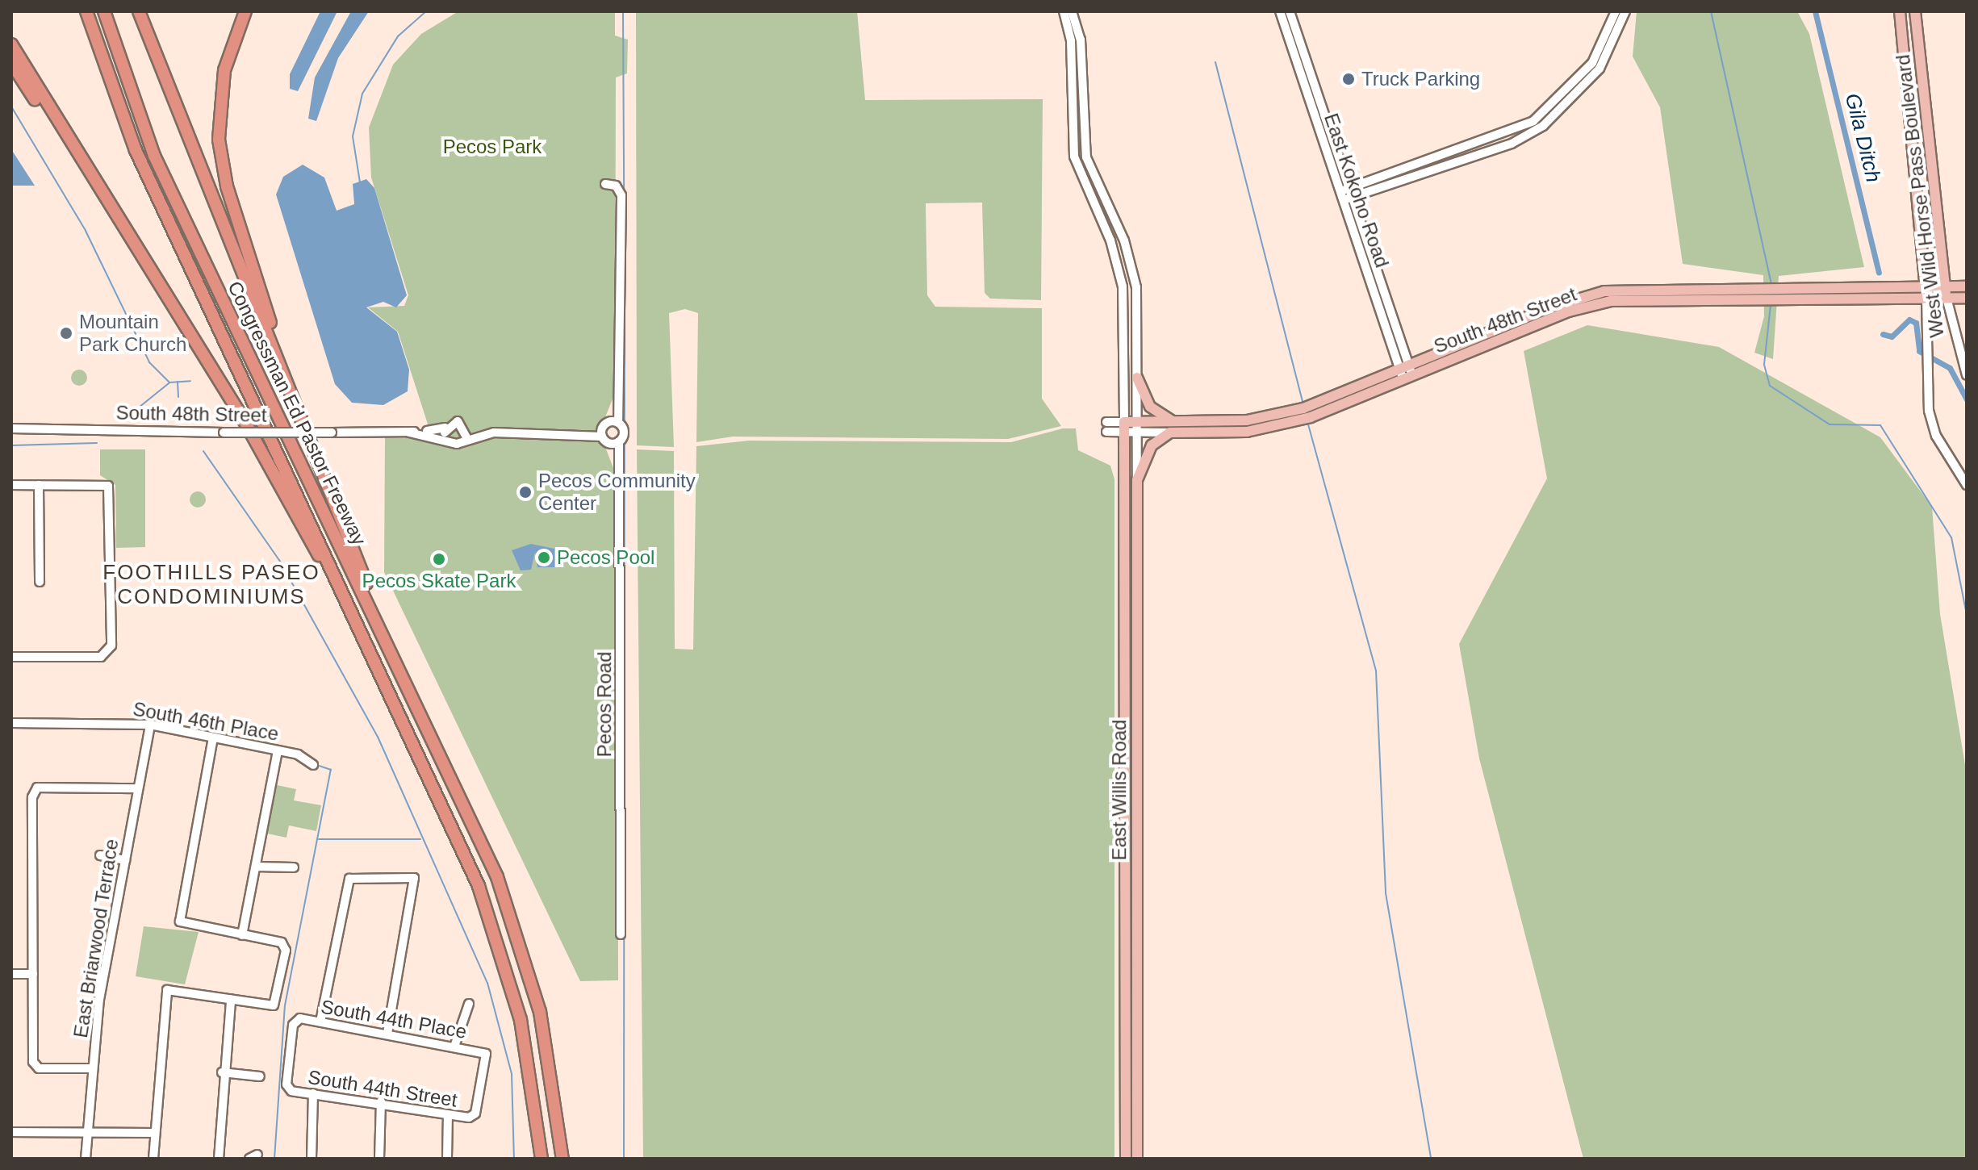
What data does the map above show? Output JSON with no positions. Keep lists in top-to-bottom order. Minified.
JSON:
{"streets":{"highway":["Congressman Ed Pastor Freeway"],"main road":["West Wild Horse Pass Boulevard","South 48th Street","East Willis Road"],"street":["East Kokoho Road","Pecos Road","South 46th Place","East Briarwood Terrace","South 44th Place","South 44th Street"]},"crossings":[["East Kokoho Road","South 48th Street"],["West Wild Horse Pass Boulevard","South 48th Street"],["South 48th Street","East Willis Road"],["South 46th Place","East Briarwood Terrace"],["South 44th Place","South 44th Street"]],"districts":["FOOTHILLS PASEO CONDOMINIUMS"],"water":["Gila Ditch"],"parks":["Pecos Park"],"places":["Truck Parking","Mountain Park Church","Pecos Community Center","Pecos Pool","Pecos Skate Park"]}
